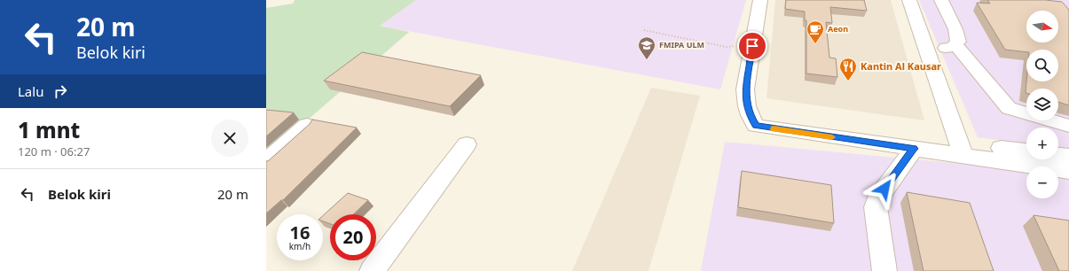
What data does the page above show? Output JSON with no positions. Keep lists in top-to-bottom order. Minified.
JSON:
{"places":{"cafe":["Aeon"],"school or university":["FMIPA ULM"],"restaurant":["Kantin Al Kausar"]},"north":"right","page":{"turn":["20 m","Belok kiri"],"map_buttons":["+","−"],"then":"Lalu","heading":["1 mnt","120 m · 06:27"],"list":[{"name":"Belok kiri","value":"20 m"}],"speed":"16 km/h","limit":"20"}}
